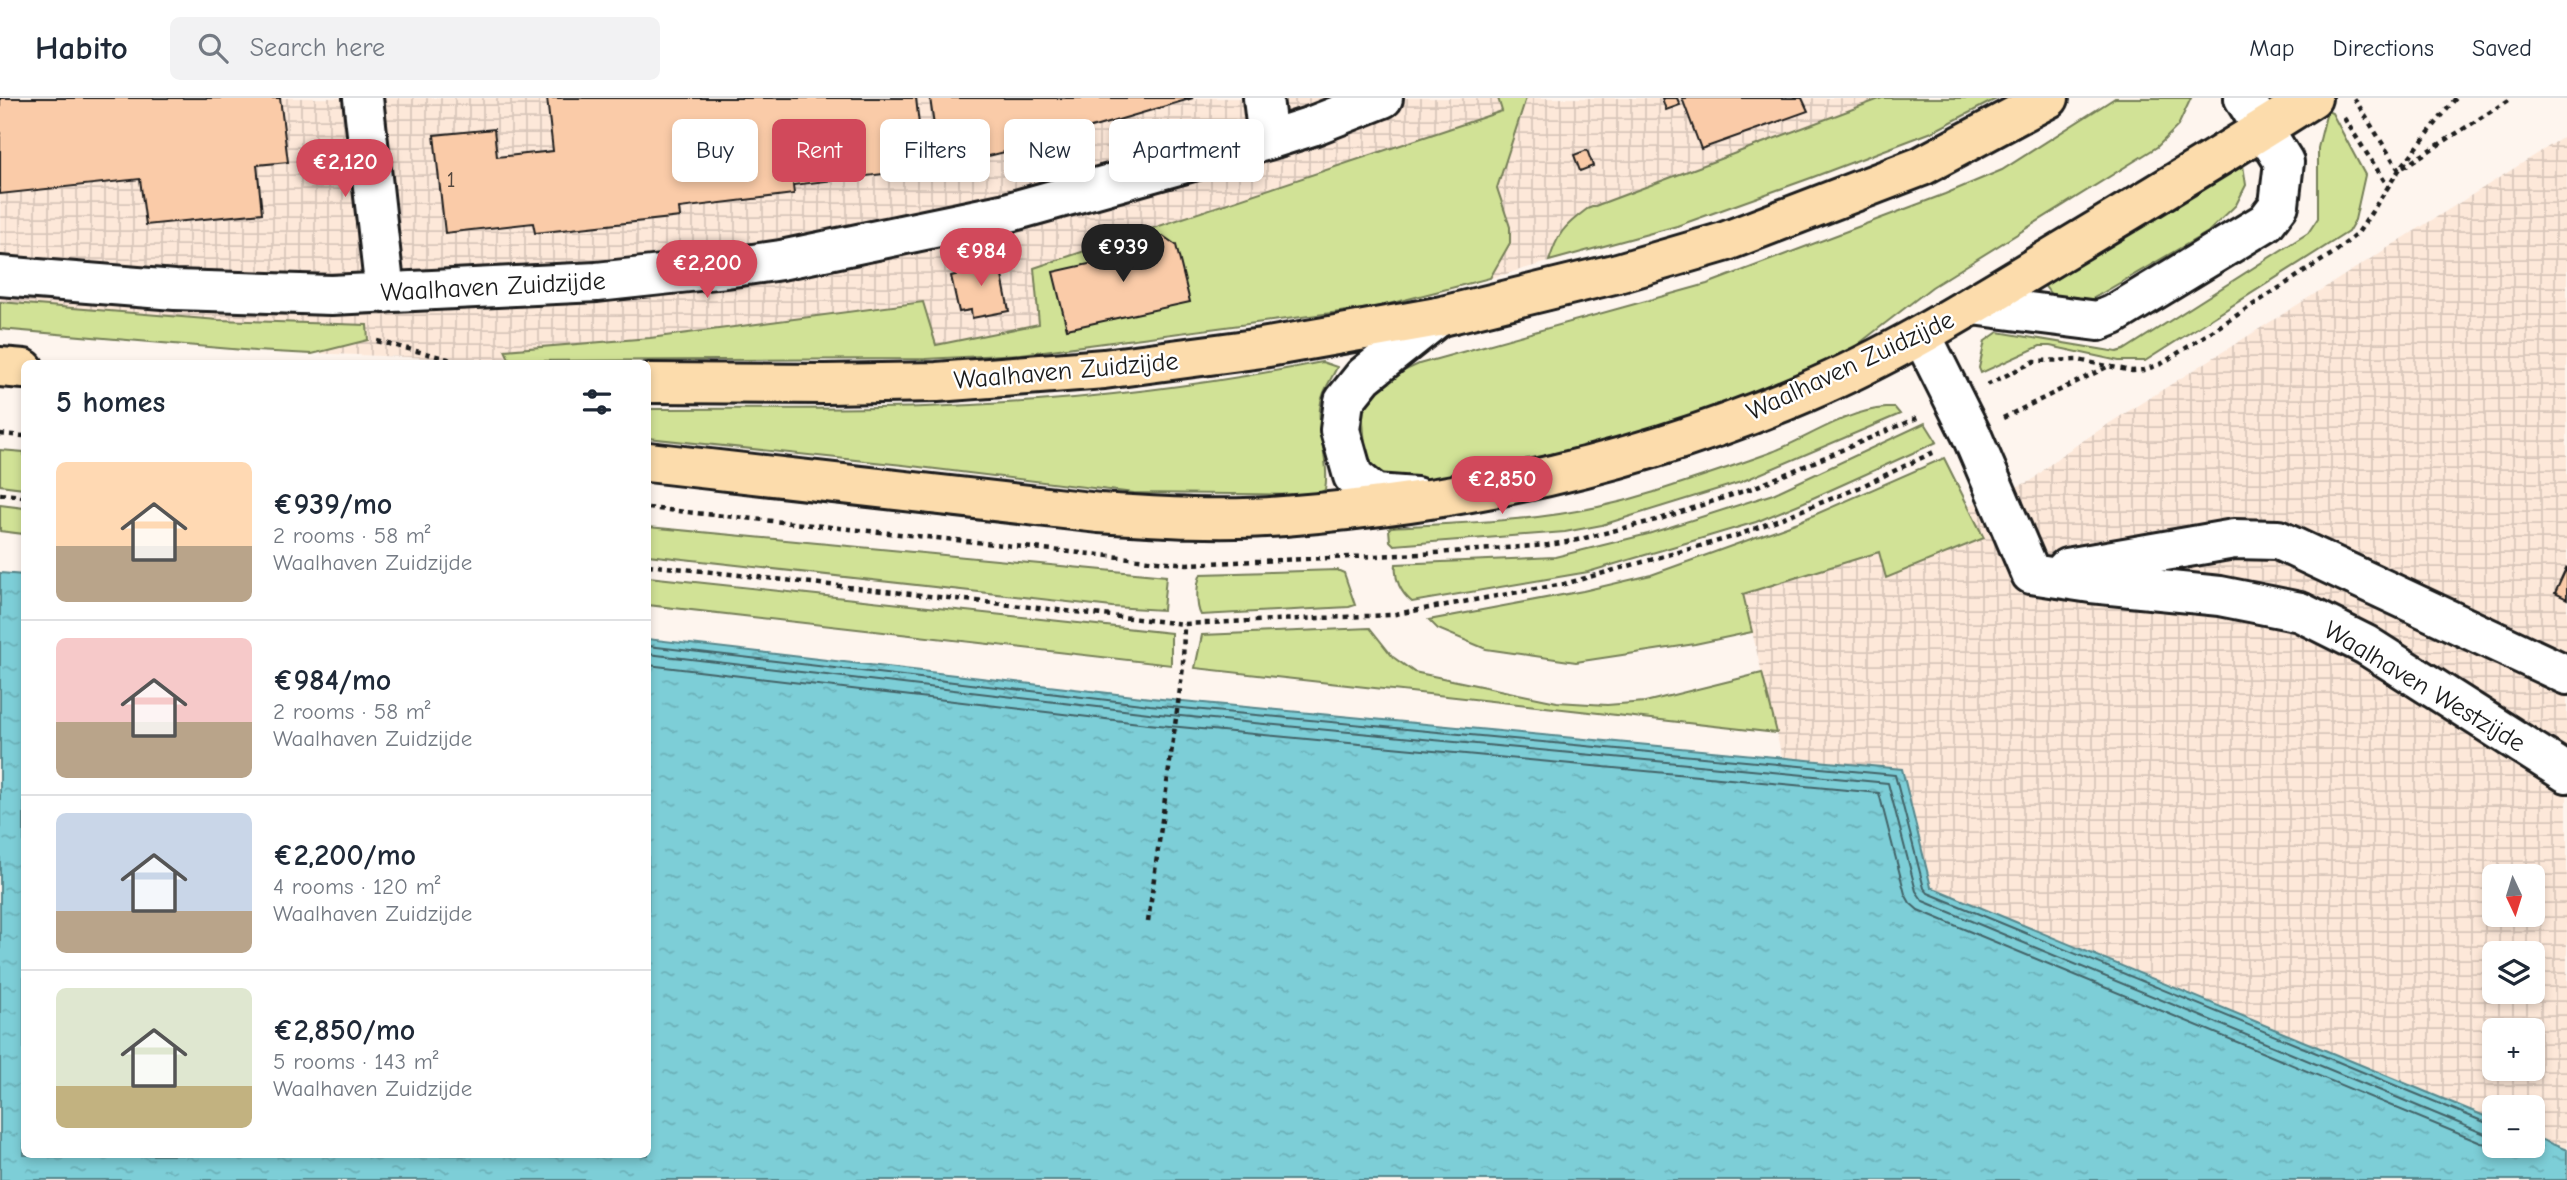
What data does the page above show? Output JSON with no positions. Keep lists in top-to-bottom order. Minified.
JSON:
{"streets":{"main road":["Waalhaven Zuidzijde"],"street":["Waalhaven Westzijde"]},"house_numbers":["1"],"north":"bottom","page":{"header":"Habito","search":"Search here","nav":["Map","Directions","Saved"],"chip":["Buy","Rent","Filters","New","Apartment"],"price":["€2,120","€939","€984","€2,200","€2,850"],"heading":"5 homes","list":[{"name":"€939/mo","note":"2 rooms · 58 m² · Waalhaven Zuidzijde"},{"name":"€984/mo","note":"2 rooms · 58 m² · Waalhaven Zuidzijde"},{"name":"€2,200/mo","note":"4 rooms · 120 m² · Waalhaven Zuidzijde"},{"name":"€2,850/mo","note":"5 rooms · 143 m² · Waalhaven Zuidzijde"}],"map_buttons":["+","−"]}}
